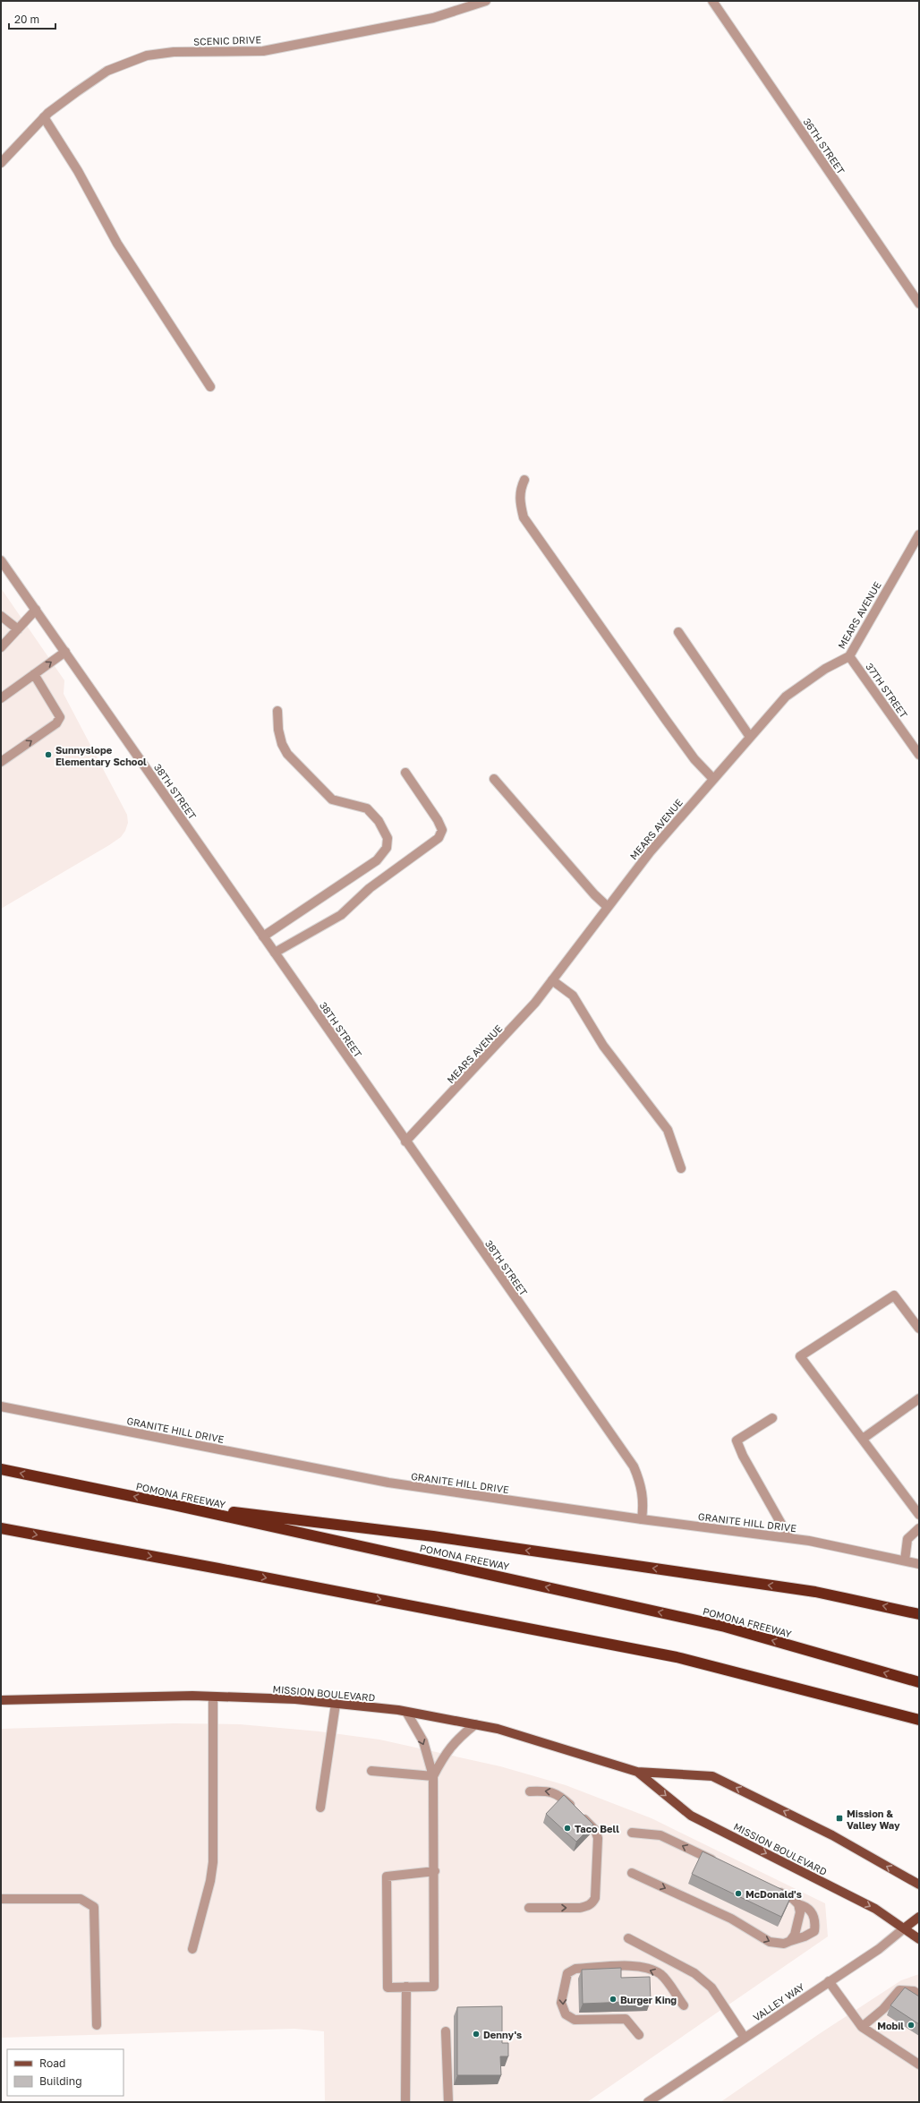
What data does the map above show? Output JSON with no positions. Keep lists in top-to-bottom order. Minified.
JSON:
{"streets":{"highway":["POMONA FREEWAY"],"main road":["MISSION BOULEVARD","VALLEY WAY"],"street":["SCENIC DRIVE","36TH STREET","MEARS AVENUE","37TH STREET","38TH STREET","GRANITE HILL DRIVE"]},"crossings":[["MEARS AVENUE","37TH STREET"],["MEARS AVENUE","38TH STREET"],["38TH STREET","GRANITE HILL DRIVE"],["MISSION BOULEVARD","VALLEY WAY"]],"places":{"other":["Sunnyslope Elementary School","Taco Bell","McDonald's","Burger King","Mobil","Denny's"],"transit":["Mission & Valley Way"]},"legend":["Road","Building"],"scale_bar":"20 m"}
